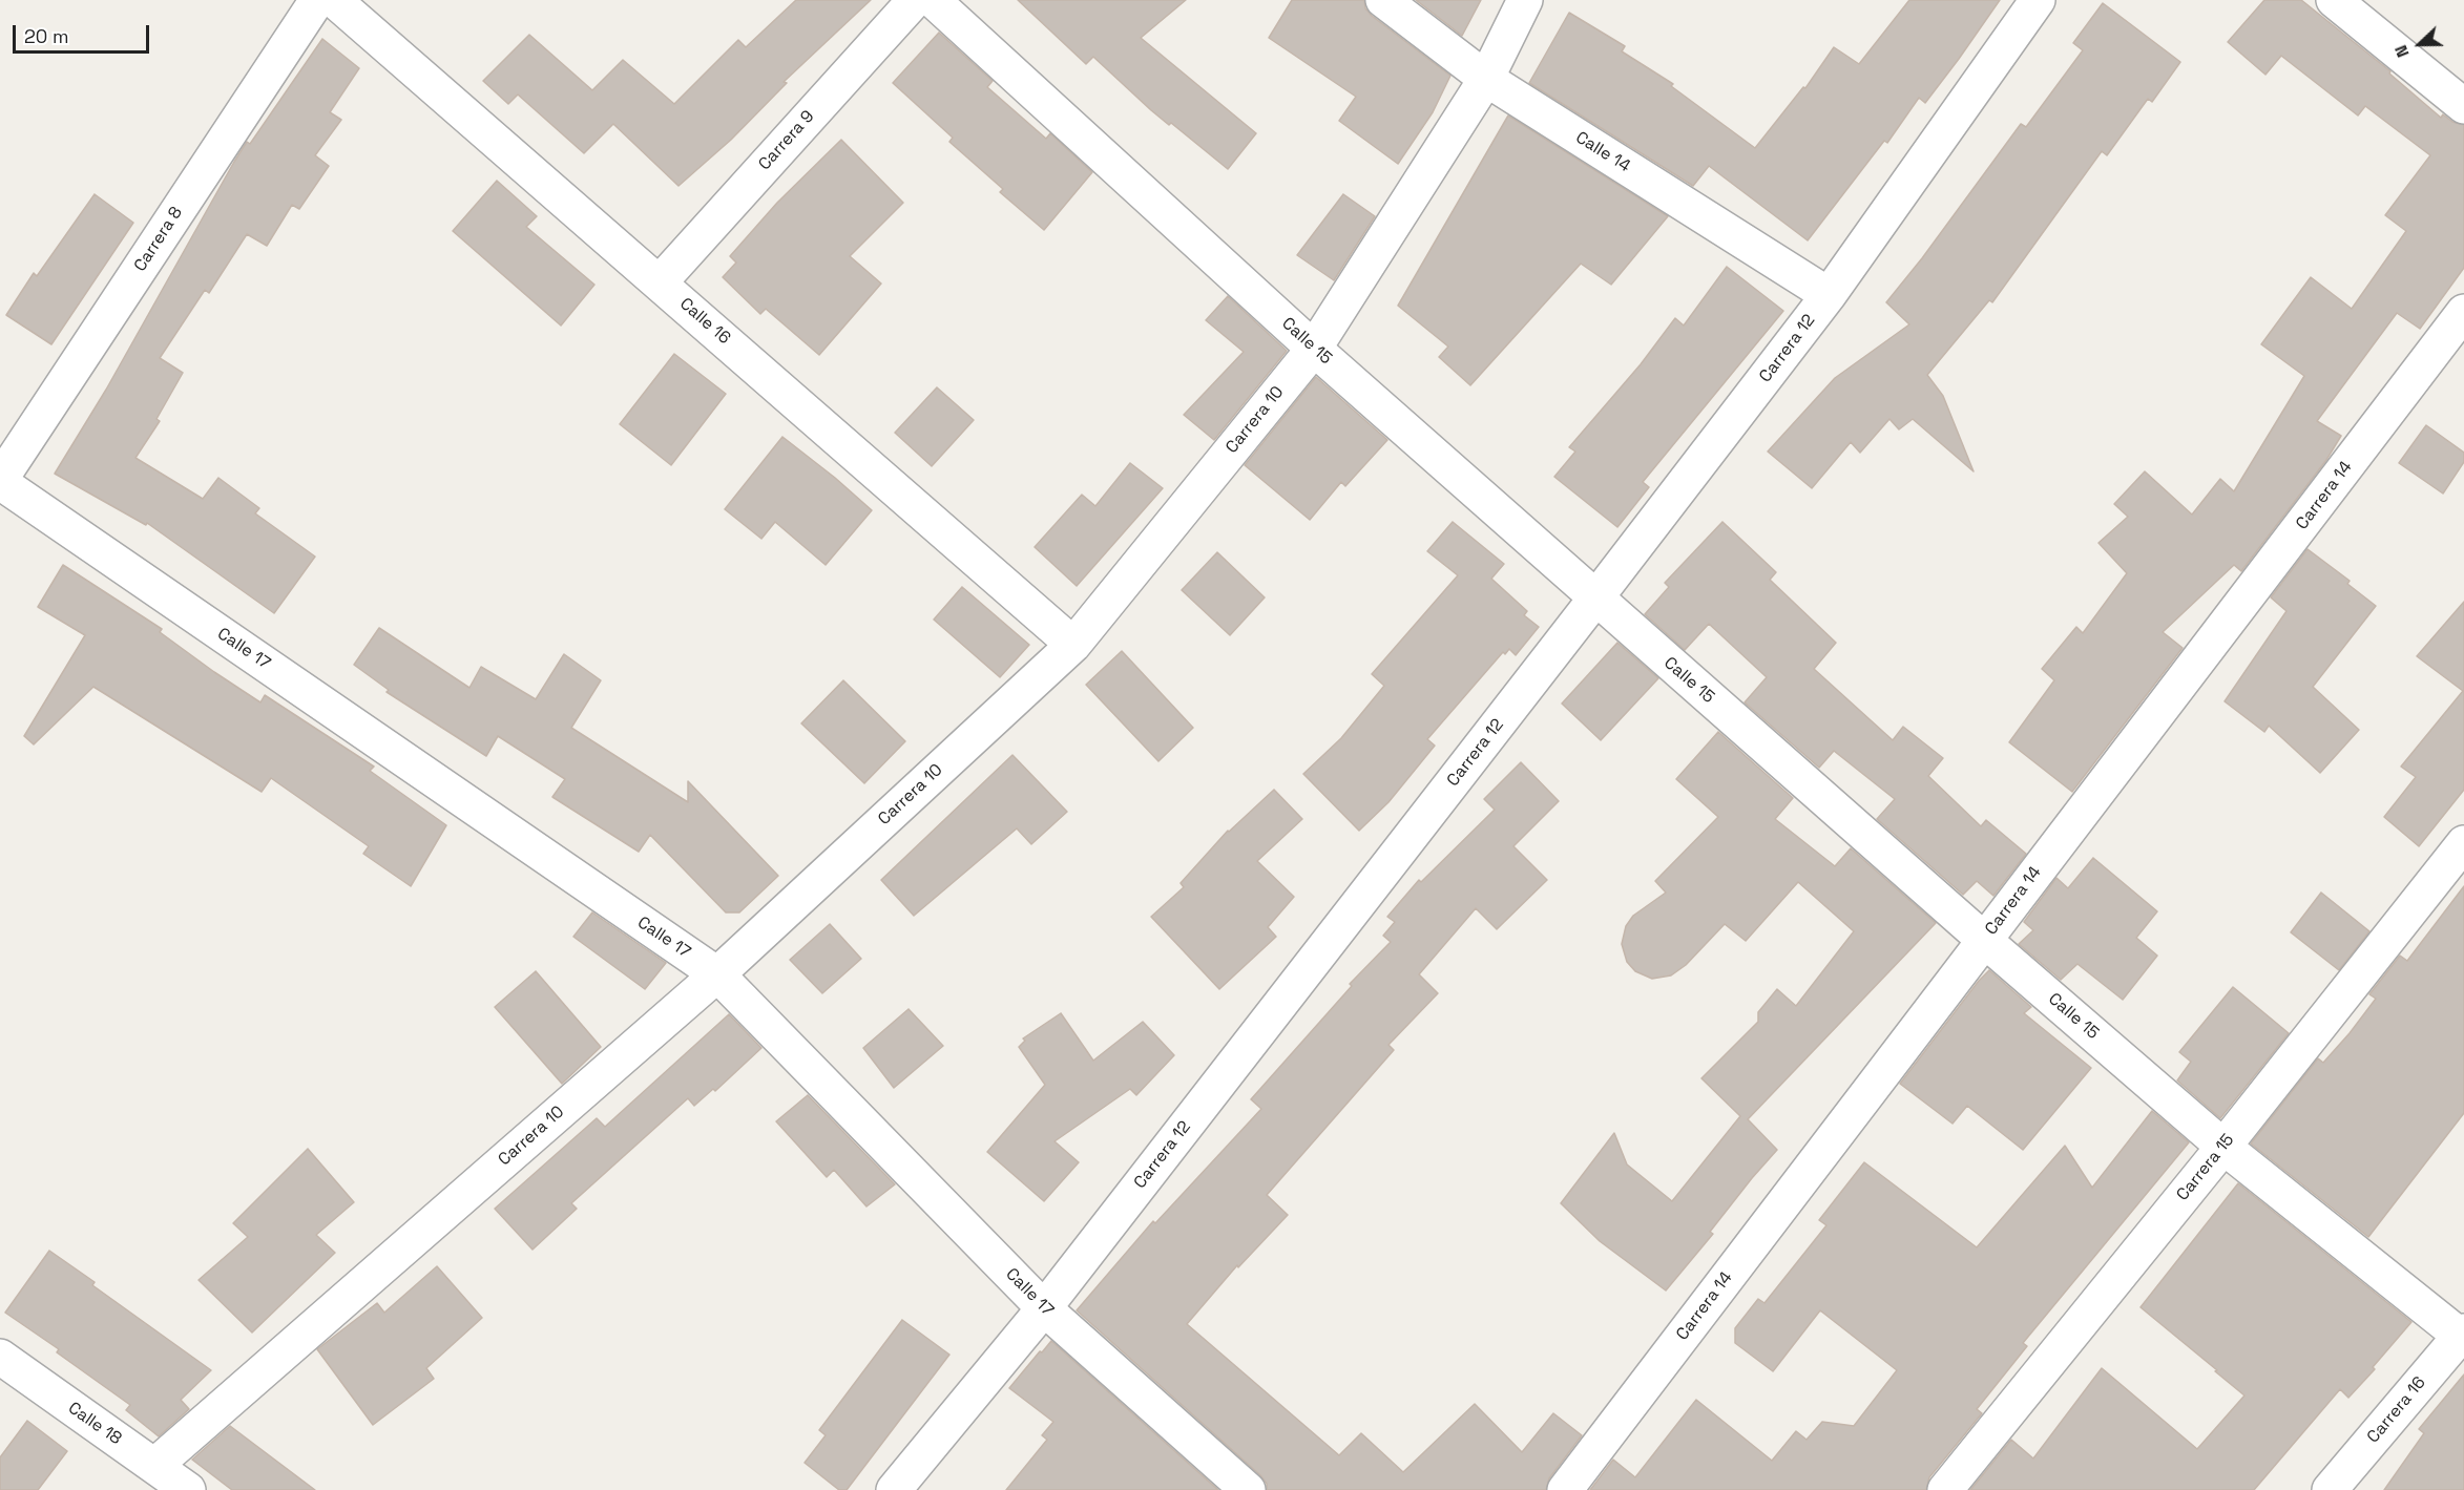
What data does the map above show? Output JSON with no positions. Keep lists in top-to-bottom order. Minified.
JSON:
{"streets":{"street":["Carrera 9","Calle 14","Carrera 8","Calle 16","Calle 15","Carrera 12","Carrera 10","Carrera 14","Calle 17","Carrera 15","Carrera 16","Calle 18"]},"crossings":[["Carrera 9","Calle 16"],["Calle 14","Carrera 12"],["Calle 14","Carrera 10"],["Carrera 8","Calle 17"],["Calle 16","Carrera 10"],["Calle 15","Carrera 12"],["Calle 15","Carrera 10"],["Calle 15","Carrera 14"],["Calle 15","Carrera 15"],["Calle 15","Carrera 16"],["Carrera 12","Calle 17"],["Carrera 10","Calle 17"],["Carrera 10","Calle 18"]],"scale_bar":"20 m","north":"left"}
